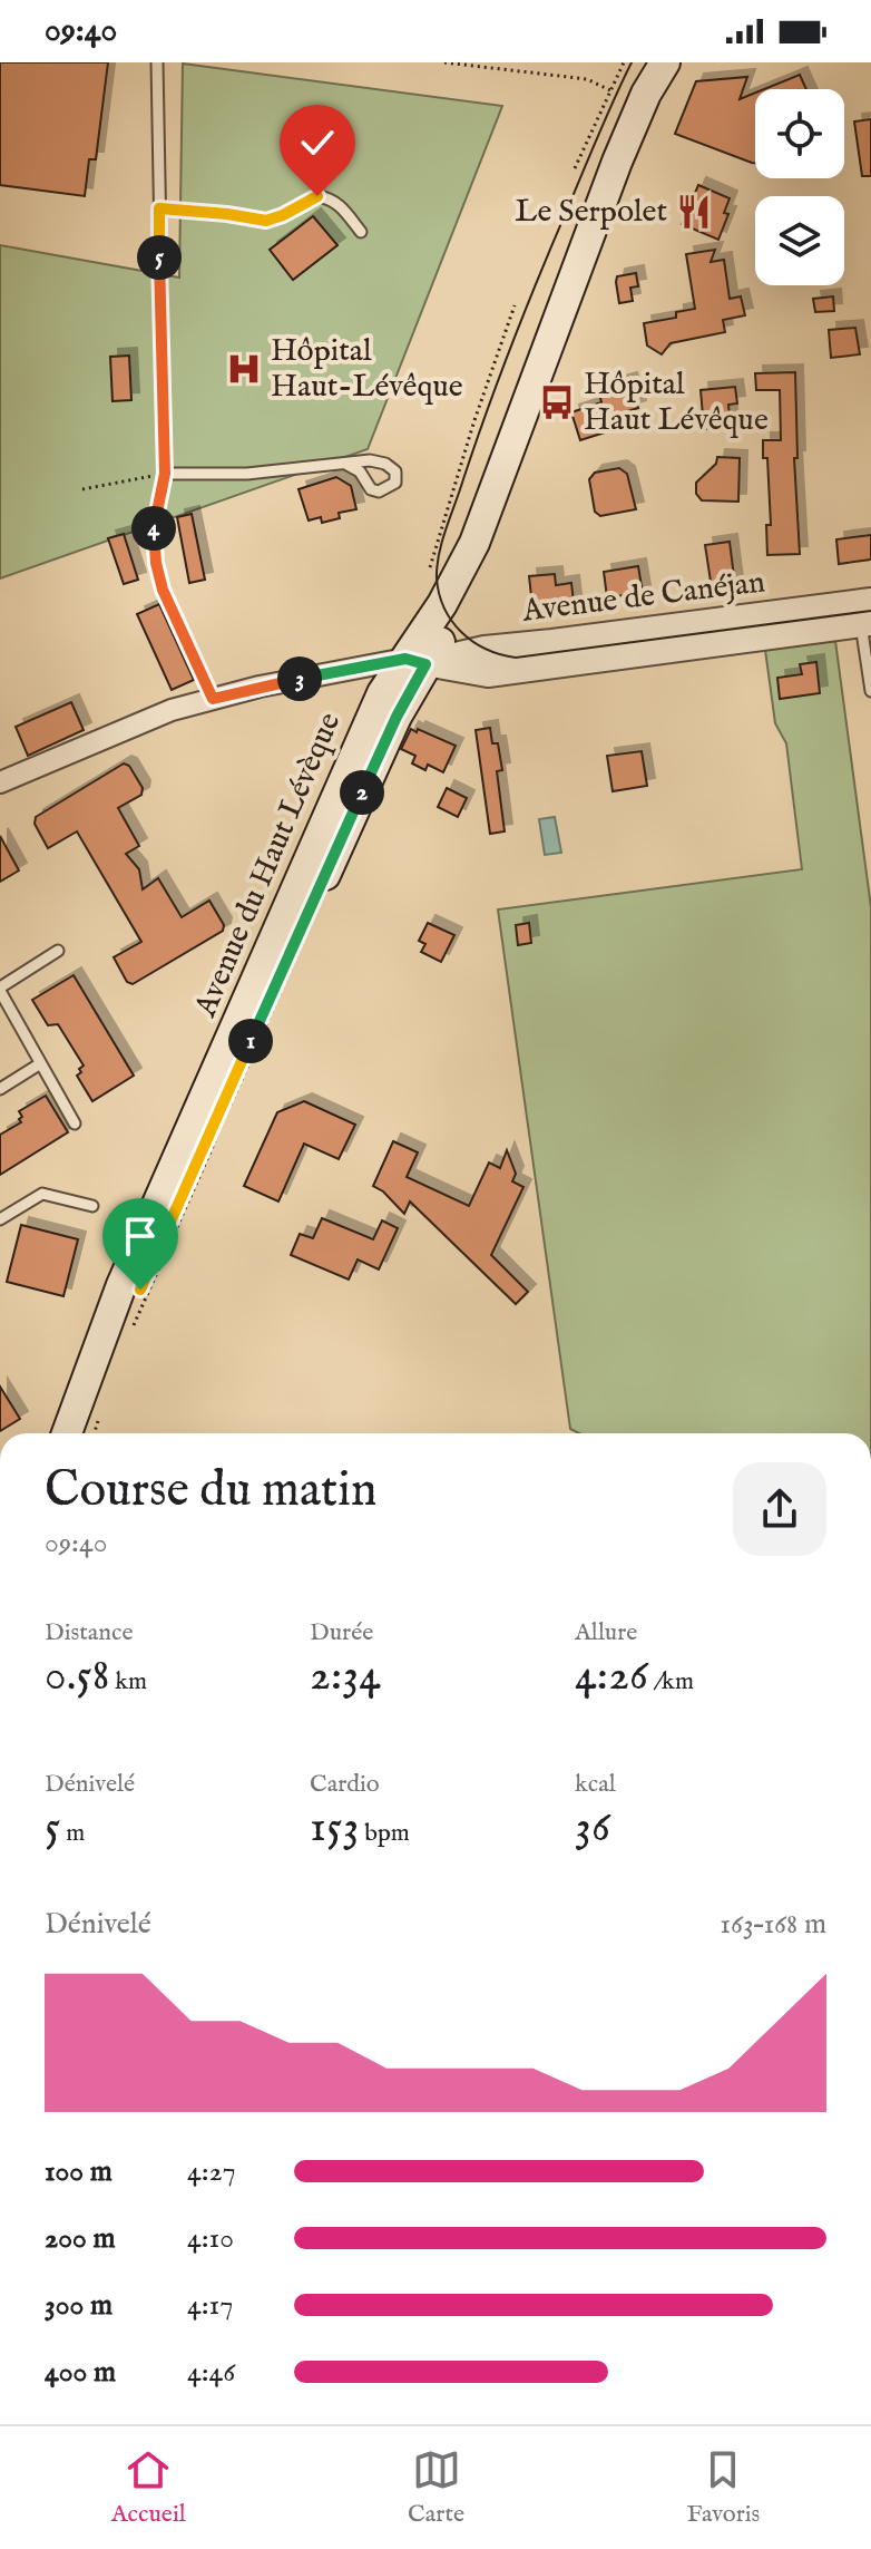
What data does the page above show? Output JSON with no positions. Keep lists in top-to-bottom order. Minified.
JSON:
{"streets":{"main road":["Avenue du Haut Lévèque"],"street":["Avenue de Canéjan"]},"crossings":[["Avenue de Canéjan","Avenue du Haut Lévèque"]],"places":{"restaurant":["Le Serpolet"],"hospital":["Hôpital Haut-Lévêque"],"bus stop":["Hôpital Haut Lévêque"]},"page":{"status":"09:40","pins":["5","4","3","2","1"],"heading":["Course du matin","09:40"],"stats":[["Distance","0.58 km"],["Durée","2:34"],["Allure","4:26 /km"],["Dénivelé","5 m"],["Cardio","153 bpm"],["kcal","36"]],"chart":["Dénivelé","163–168 m"],"list":[{"name":"100 m","note":"4:27"},{"name":"200 m","note":"4:10"},{"name":"300 m","note":"4:17"},{"name":"400 m","note":"4:46"}],"tabs":["Accueil","Carte","Favoris"]}}
